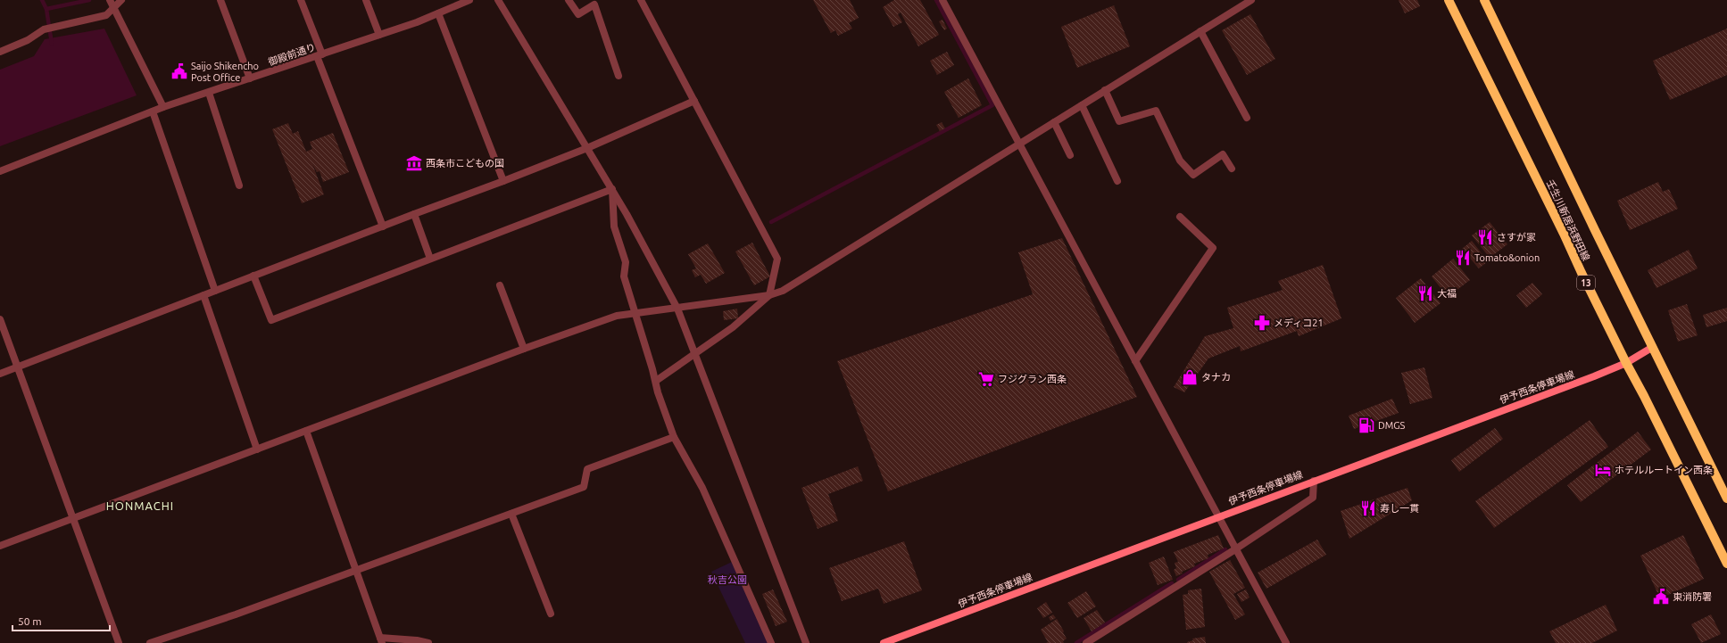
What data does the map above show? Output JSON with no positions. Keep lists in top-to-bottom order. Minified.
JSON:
{"streets":{"main road":["壬生川新居浜野田線","13","伊予西条停車場線"],"street":["御殿前通り"]},"crossings":[["壬生川新居浜野田線","伊予西条停車場線"]],"districts":["HONMACHI"],"parks":["秋吉公園"],"places":{"public building":["Saijo Shikencho Post Office","東消防署"],"museum":["西条市こどもの国"],"restaurant":["さすが家","Tomato&onion","大福","寿し一貫"],"pharmacy":["メディコ21"],"shop":["タナカ"],"supermarket":["フジグラン西条"],"fuel station":["DMGS"],"hotel":["ホテルルートイン西条"]},"scale_bar":"50 m"}
